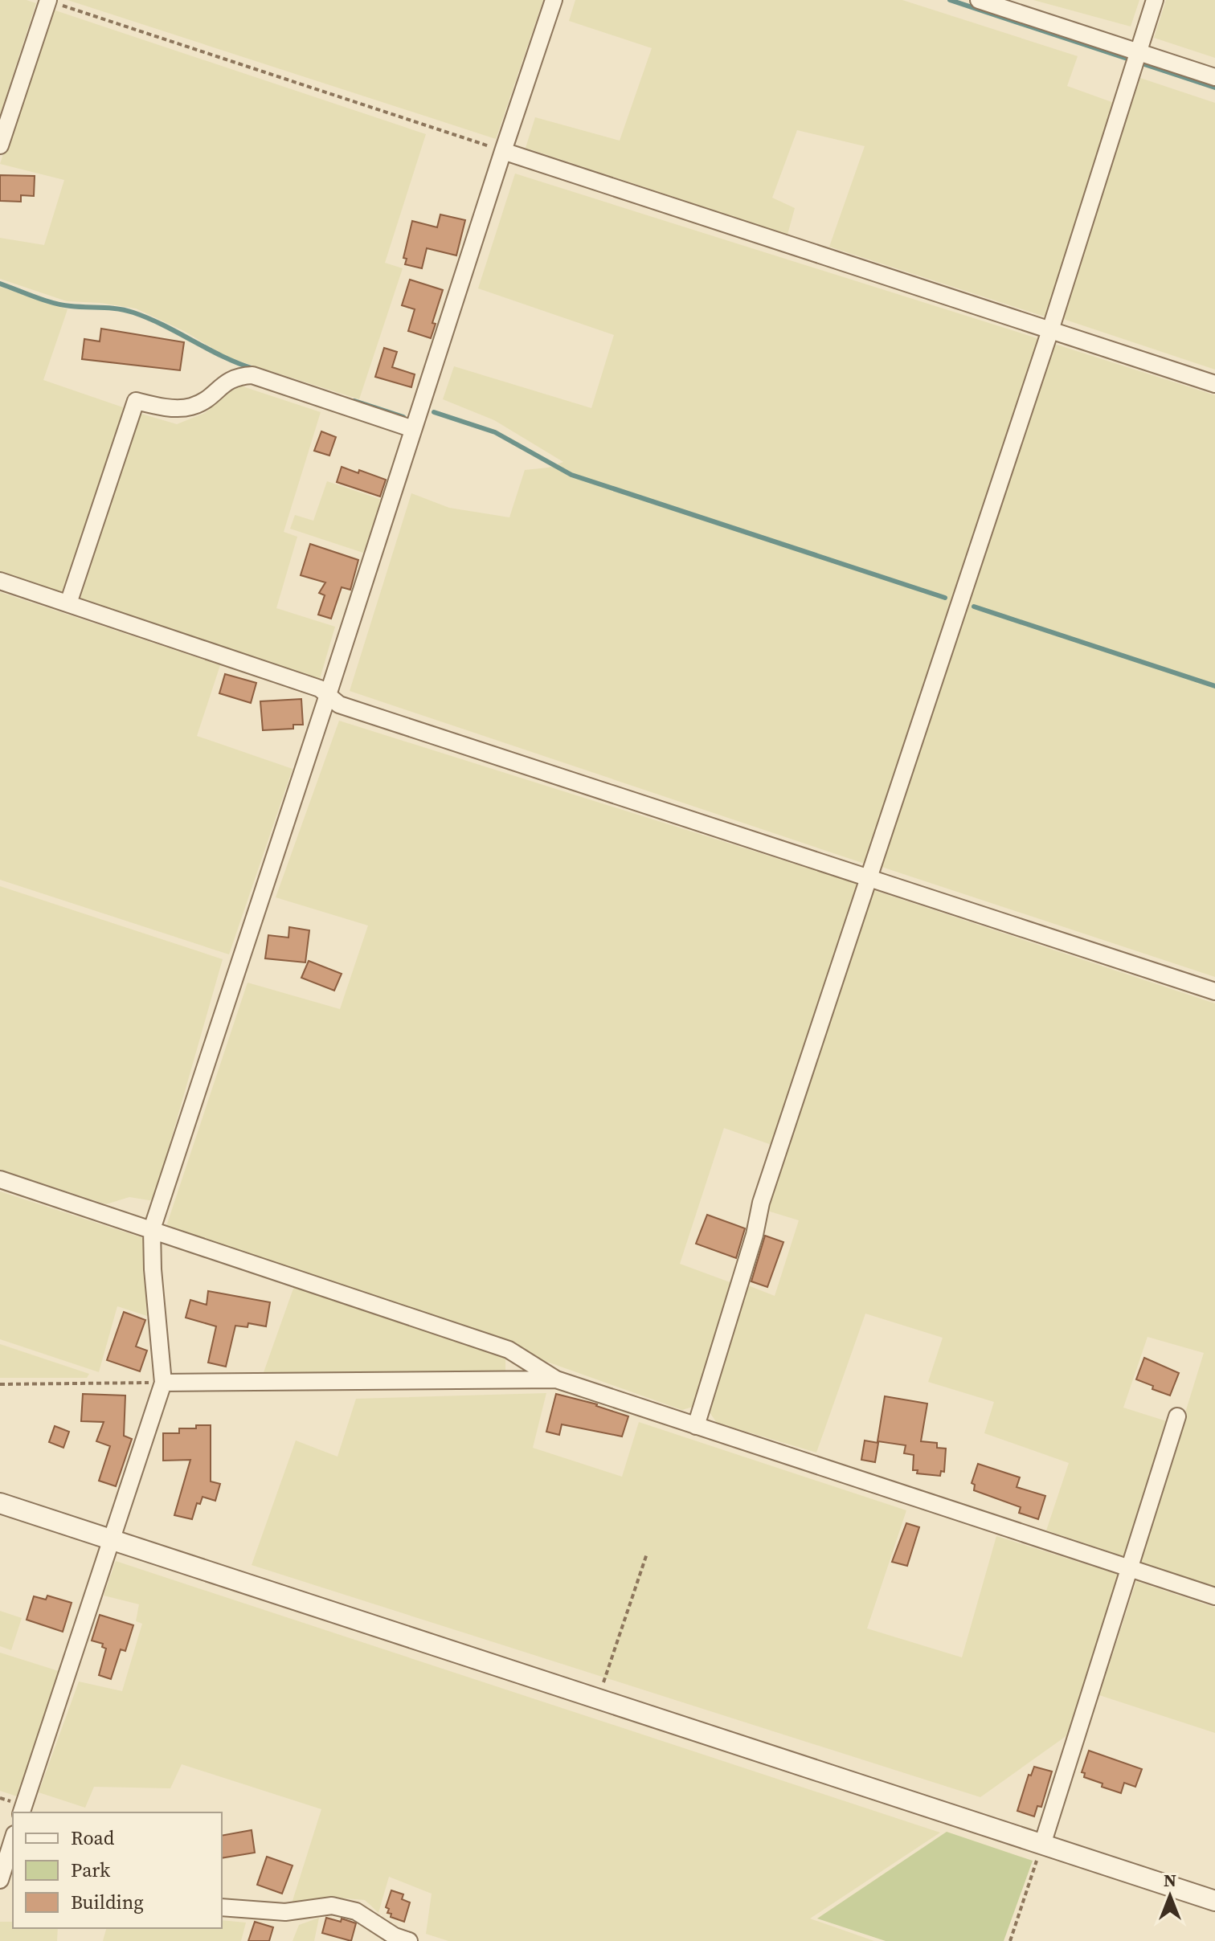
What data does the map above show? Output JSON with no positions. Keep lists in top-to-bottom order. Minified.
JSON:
{"legend":["Road","Park","Building"],"north":"top"}
